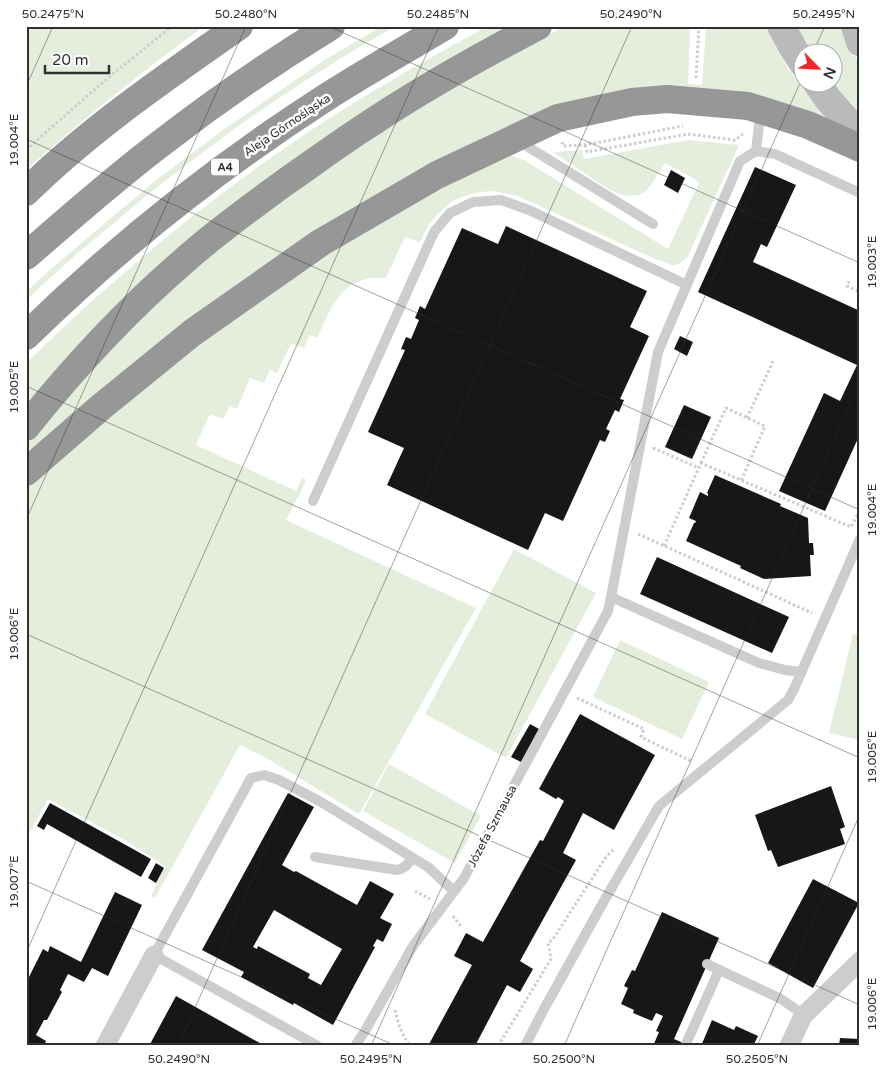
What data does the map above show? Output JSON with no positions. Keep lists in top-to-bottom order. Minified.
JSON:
{"streets":{"highway":["Aleja Górnośląska","A4"],"lane":["Józefa Szmausa"]},"scale_bar":"20 m","north":"bottom right","coordinates":["50.2475°N","50.2480°N","50.2485°N","50.2490°N","50.2495°N","19.004°E","19.003°E","19.005°E","19.006°E","19.007°E","50.2500°N","50.2505°N"]}
